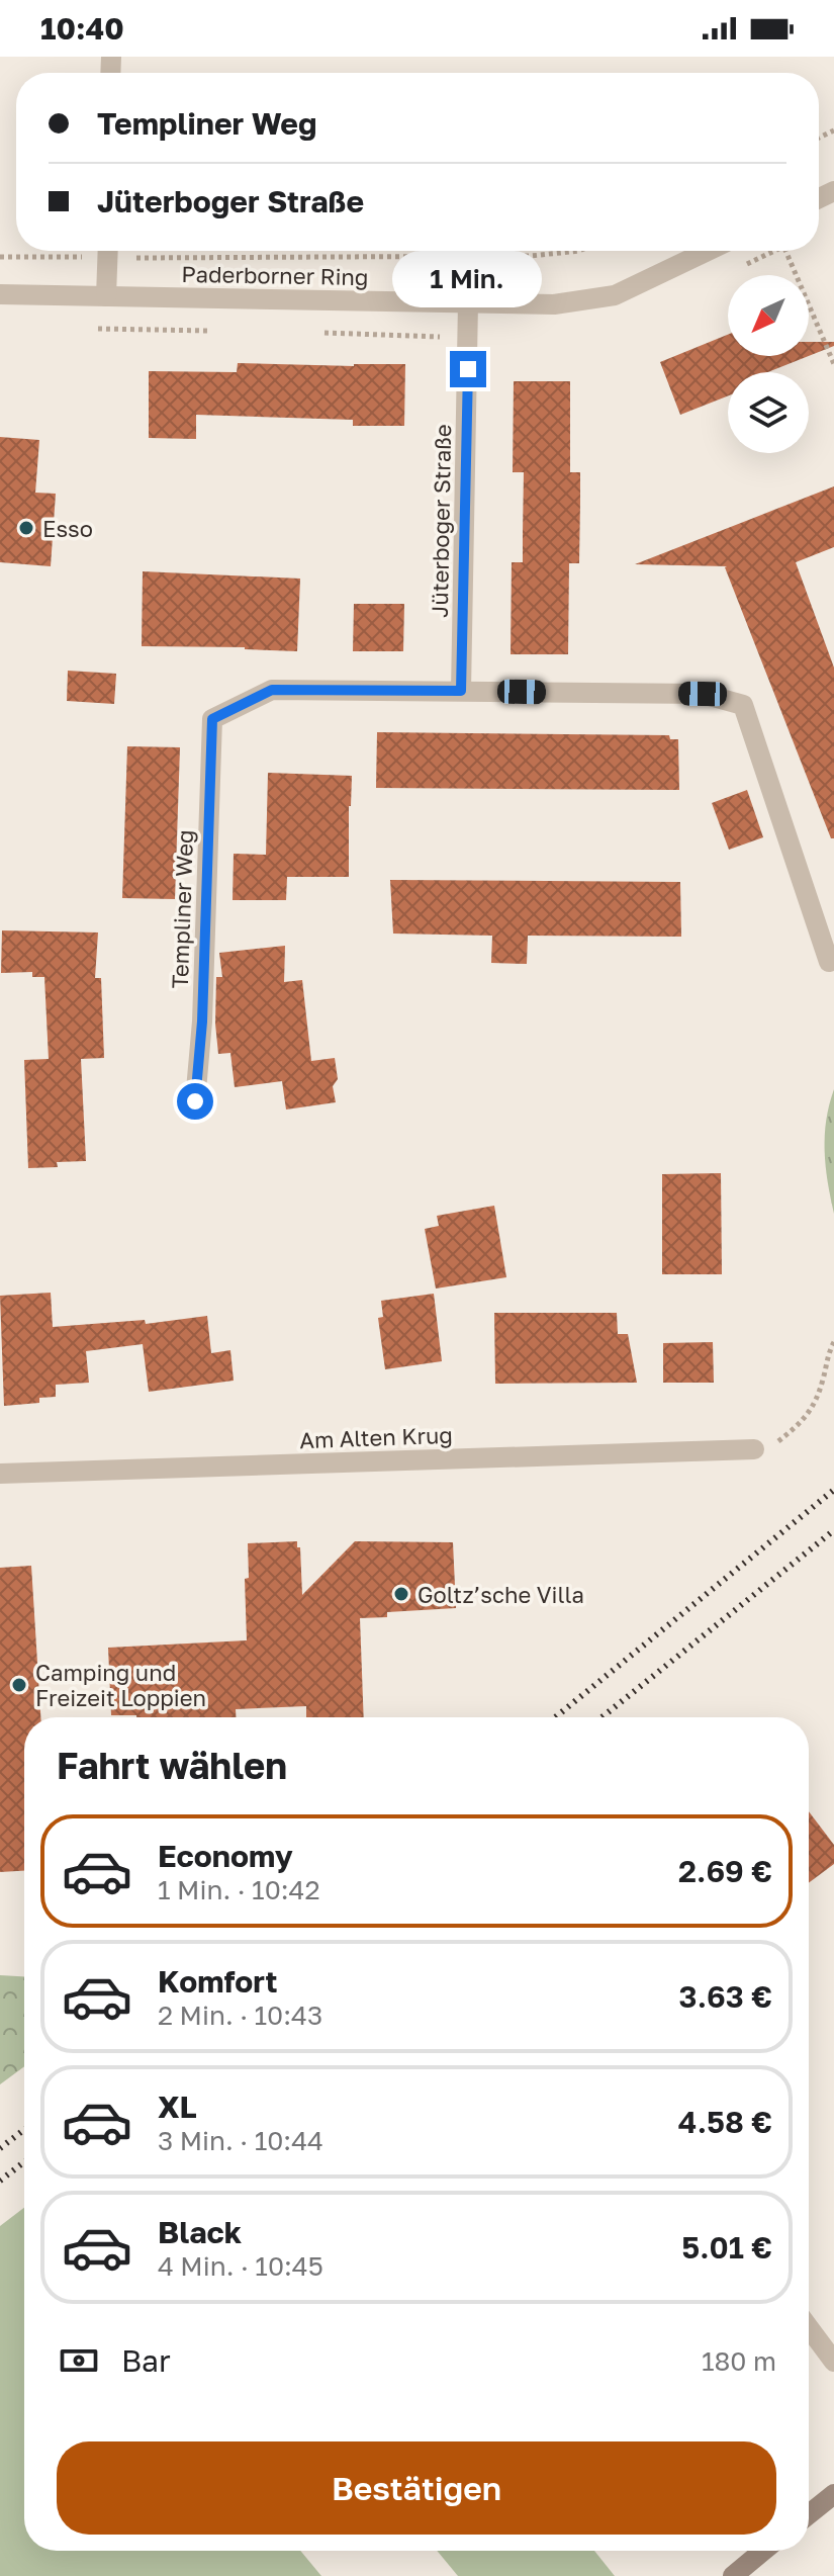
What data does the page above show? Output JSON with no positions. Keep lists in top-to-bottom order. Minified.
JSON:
{"streets":{"street":["Paderborner Ring","Jüterboger Straße","Templiner Weg","Am Alten Krug"]},"crossings":[["Paderborner Ring","Jüterboger Straße"],["Jüterboger Straße","Templiner Weg"]],"places":["Esso","Goltz’sche Villa","Camping und Freizeit Loppien"],"north":"bottom left","page":{"status":"10:40","banner":["Templiner Weg","Jüterboger Straße"],"bubble":"1 Min.","heading":"Fahrt wählen","list":[{"name":"Economy","note":"1 Min. · 10:42","value":"2.69 €"},{"name":"Komfort","note":"2 Min. · 10:43","value":"3.63 €"},{"name":"XL","note":"3 Min. · 10:44","value":"4.58 €"},{"name":"Black","note":"4 Min. · 10:45","value":"5.01 €"}],"pay":["Bar","180 m"],"buttons":"Bestätigen"}}
